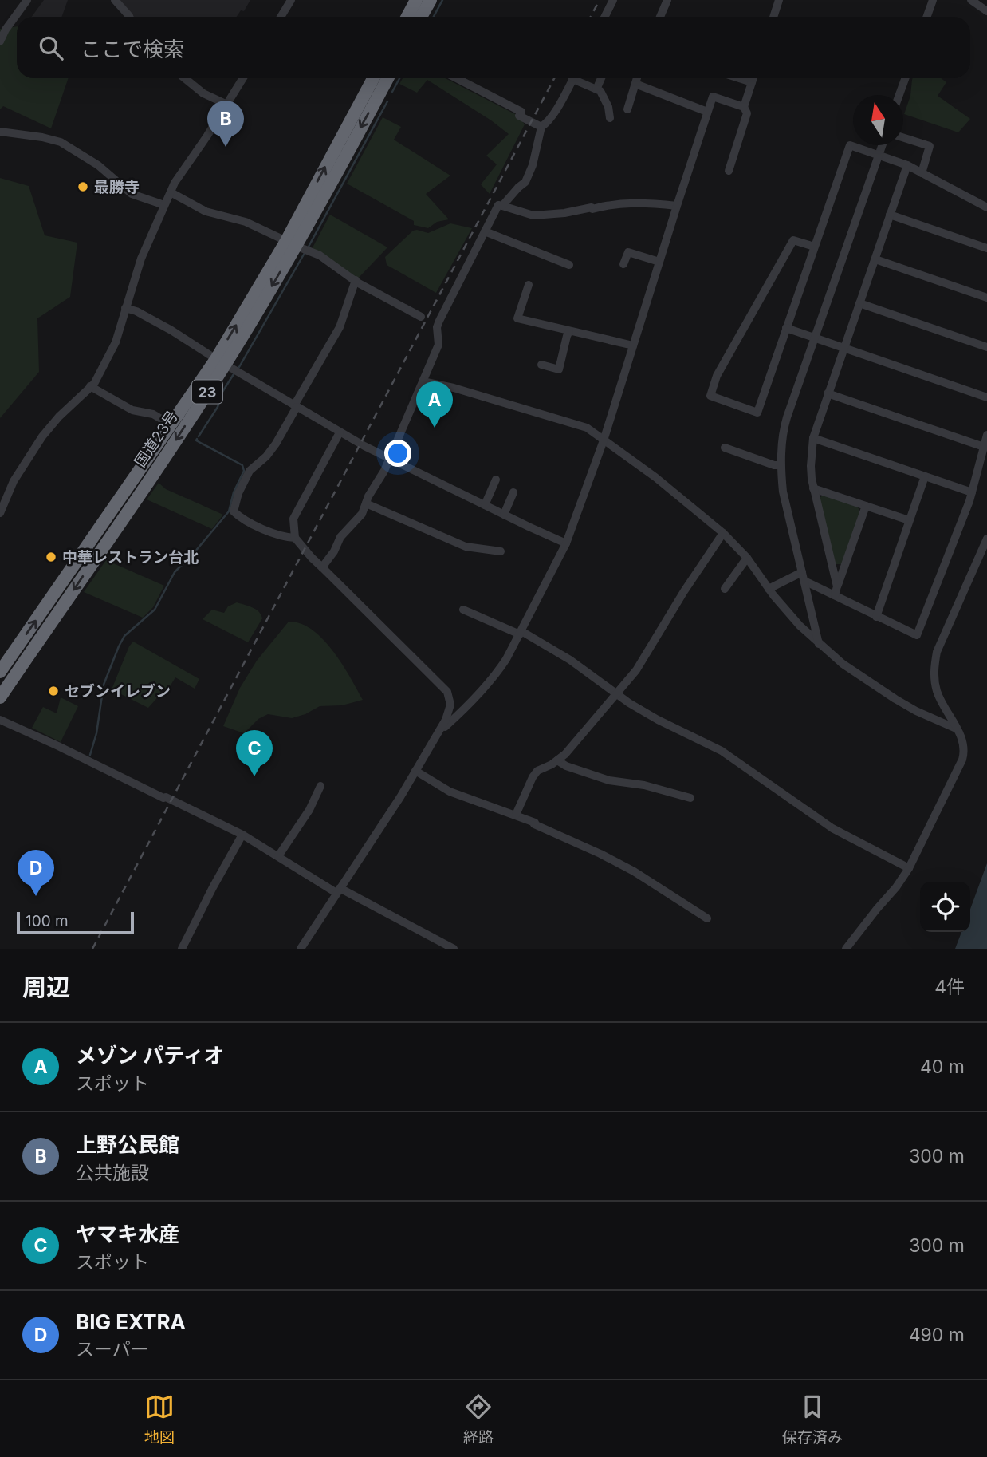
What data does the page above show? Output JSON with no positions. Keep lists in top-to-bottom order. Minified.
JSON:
{"streets":{"highway":["23","国道23号"]},"places":["最勝寺","中華レストラン台北","セブンイレブン"],"scale_bar":"100 m","north":"top","page":{"search":"ここで検索","pins":["B","A","C","D"],"scale":"100 m","heading":["周辺","4件"],"list":[{"mark":"A","name":"メゾン パティオ","note":"スポット","value":"40 m"},{"mark":"B","name":"上野公民館","note":"公共施設","value":"300 m"},{"mark":"C","name":"ヤマキ水産","note":"スポット","value":"300 m"},{"mark":"D","name":"BIG EXTRA","note":"スーパー","value":"490 m"}],"nav":["地図","経路","保存済み"]}}
